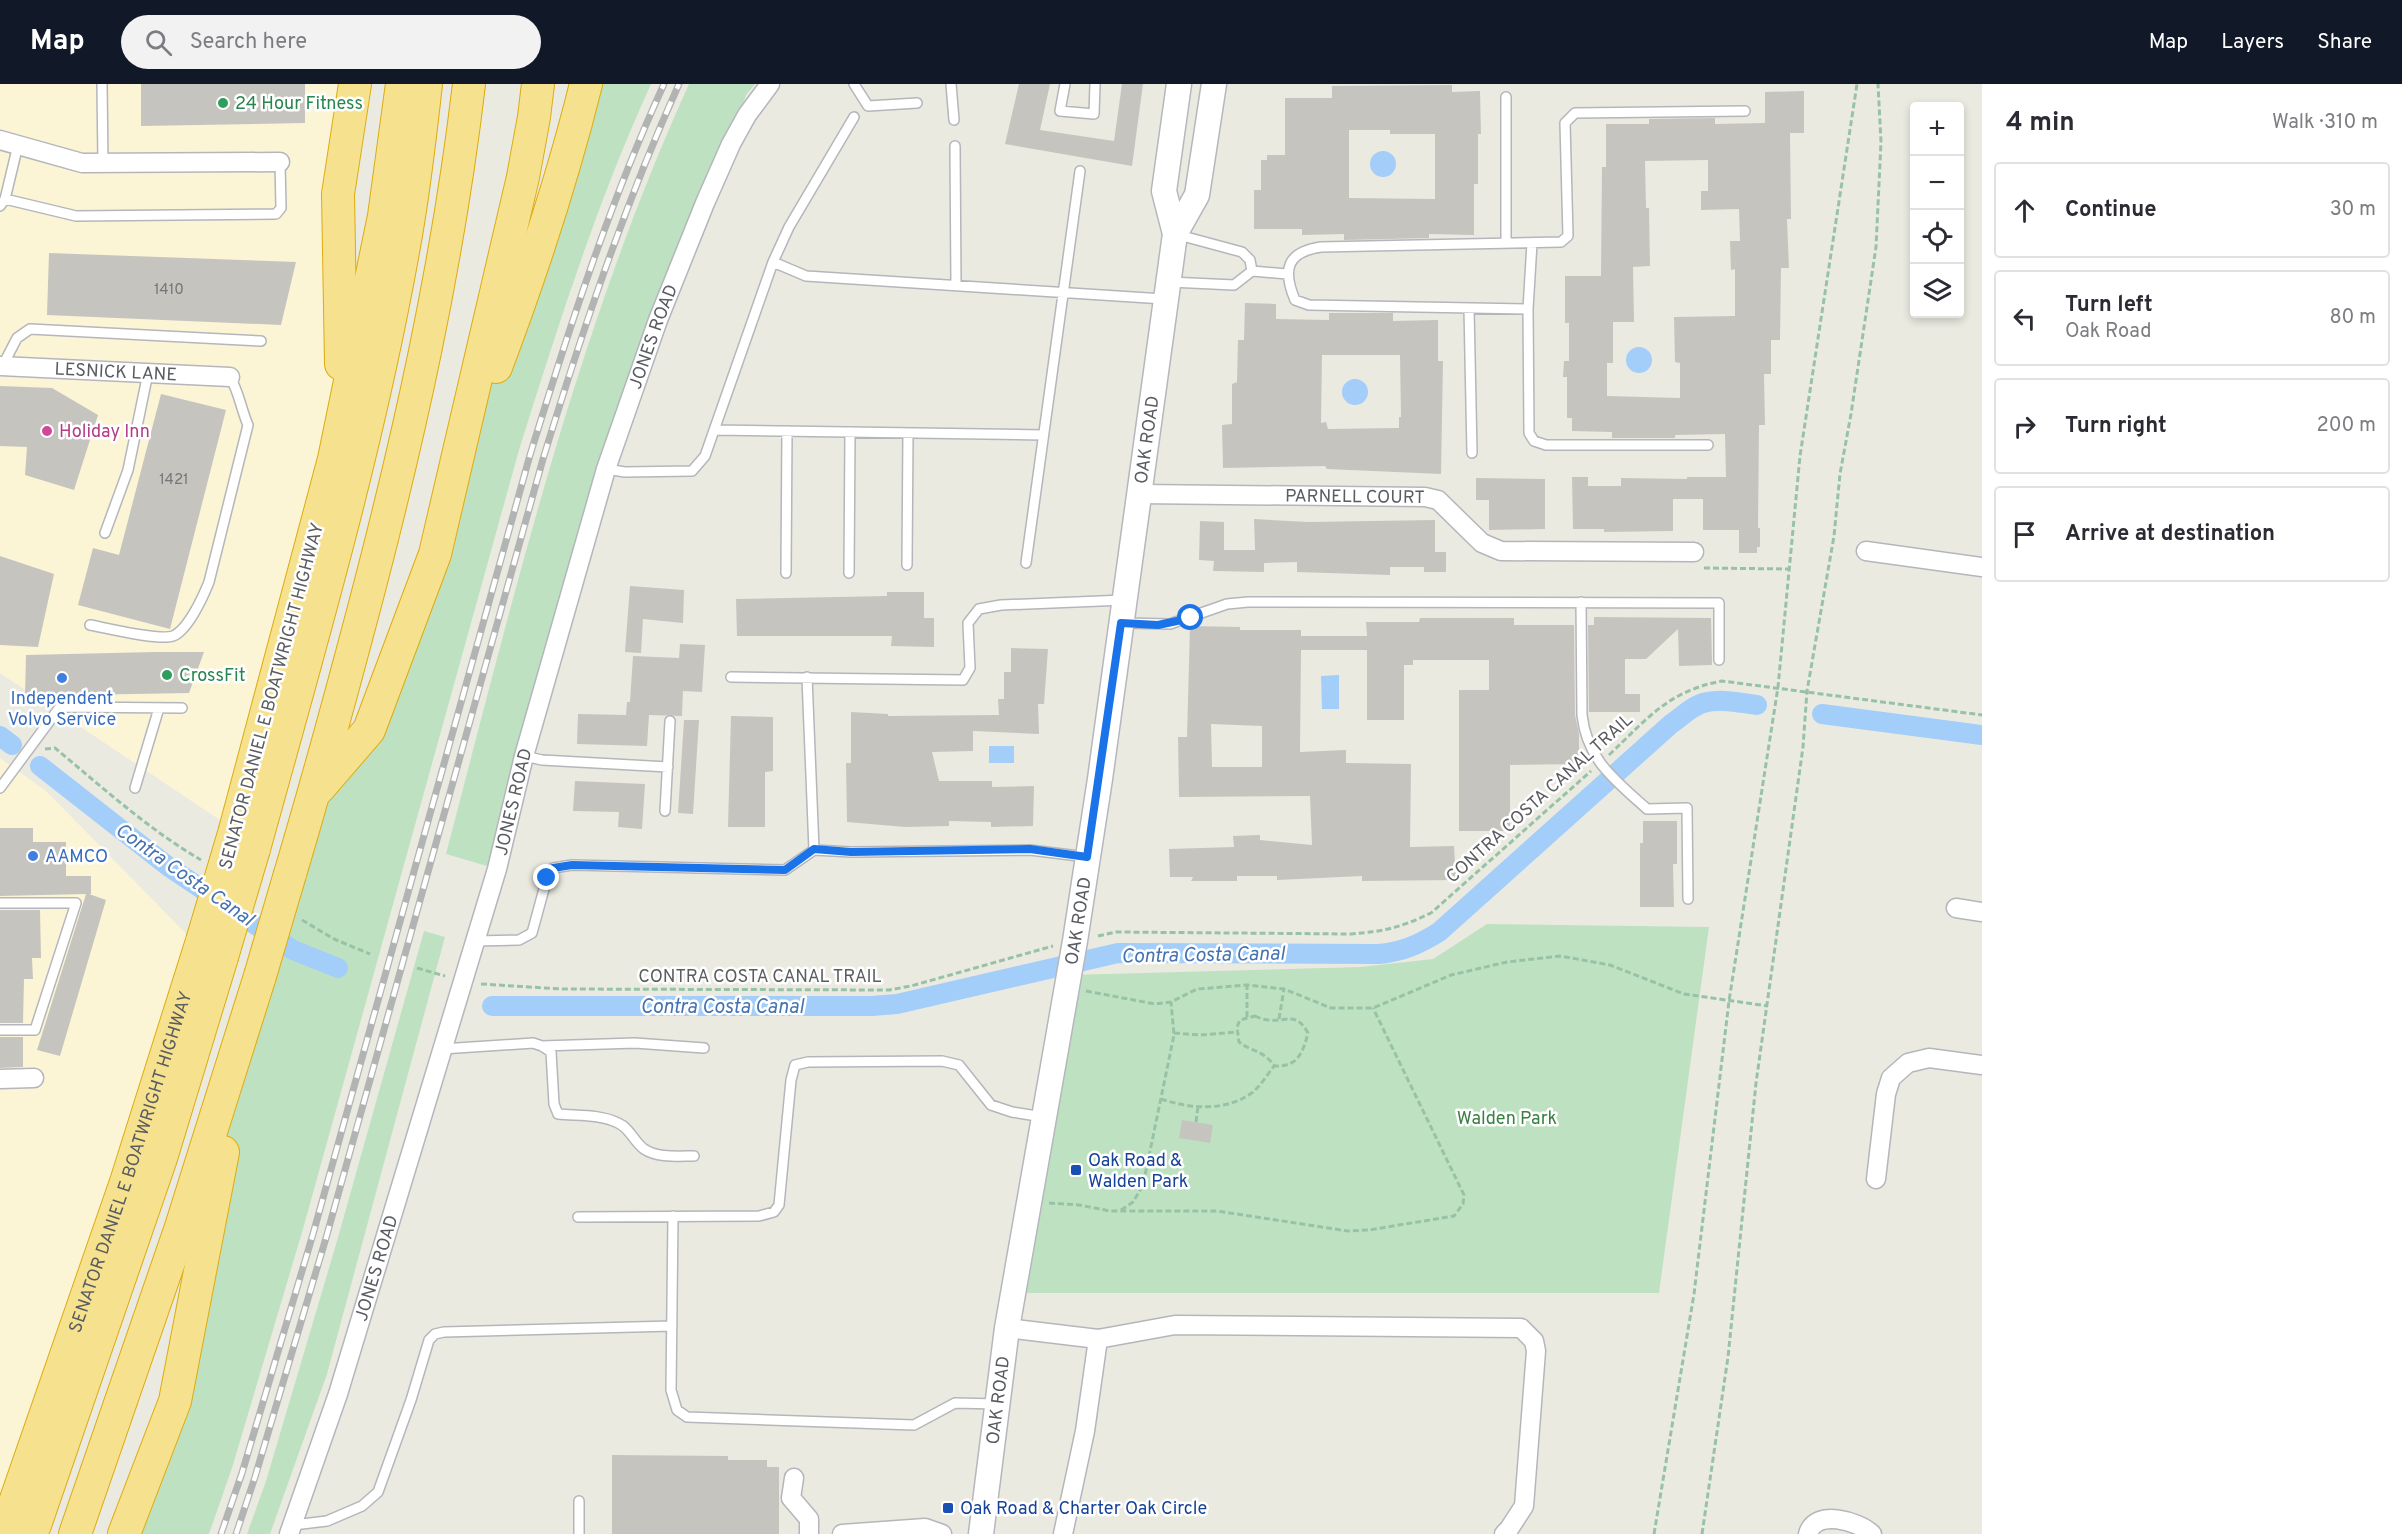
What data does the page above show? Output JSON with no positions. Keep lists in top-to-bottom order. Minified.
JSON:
{"streets":{"highway":["SENATOR DANIEL E BOATWRIGHT HIGHWAY"],"main road":["OAK ROAD"],"street":["JONES ROAD","LESNICK LANE","PARNELL COURT"],"path":["CONTRA COSTA CANAL TRAIL"]},"crossings":[["OAK ROAD","PARNELL COURT"]],"water":["Contra Costa Canal"],"parks":["Walden Park"],"places":{"other":["24 Hour Fitness","Holiday Inn","CrossFit","Independent Volvo Service","AAMCO"],"transit":["Oak Road & Walden Park","Oak Road & Charter Oak Circle"]},"house_numbers":["1410","1421"],"page":{"header":"Map","search":"Search here","nav":["Map","Layers","Share"],"heading":["4 min","Walk · 310 m"],"map_buttons":["+","−"],"list":[["Continue","30 m"],["Turn left","Oak Road","80 m"],["Turn right","200 m"],"Arrive at destination"]}}
